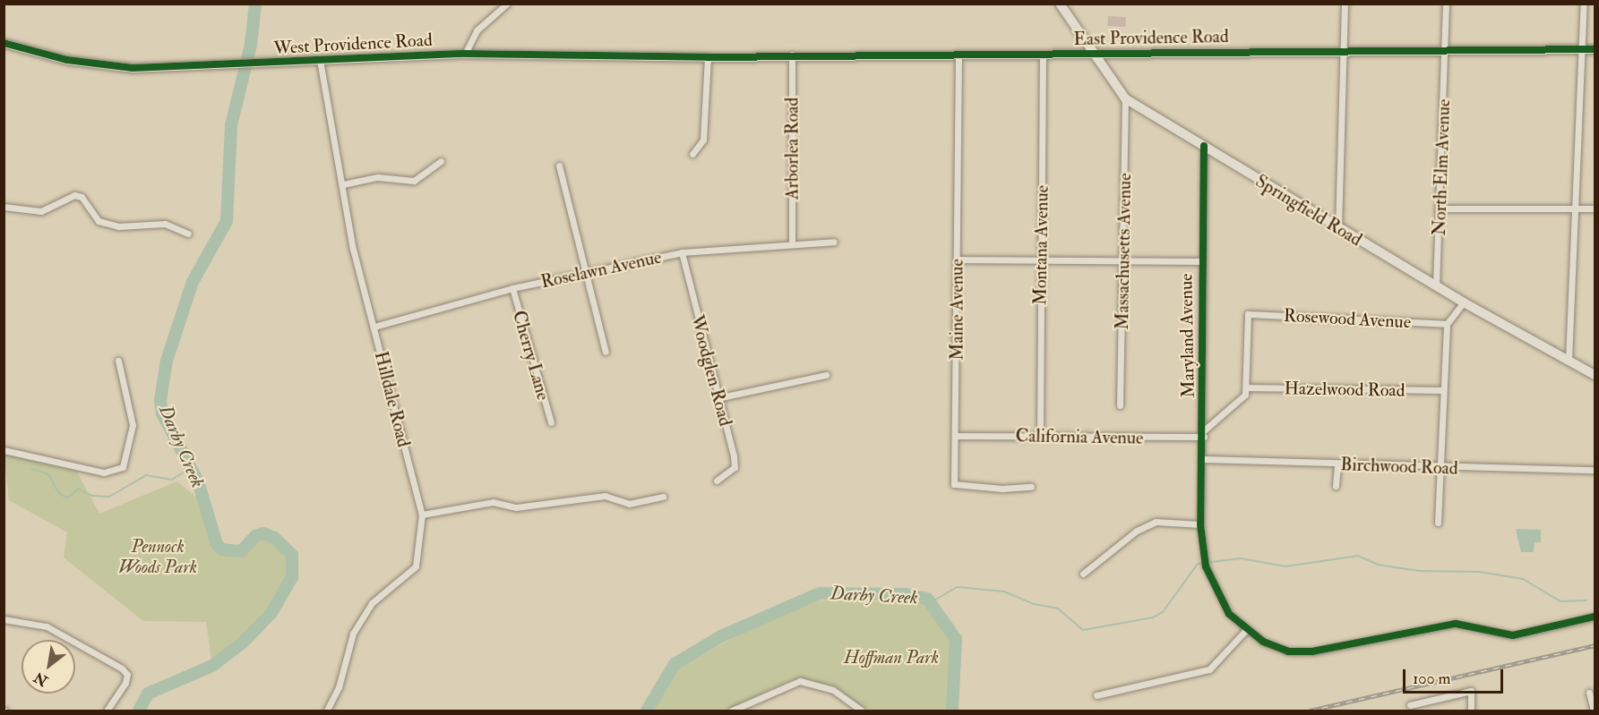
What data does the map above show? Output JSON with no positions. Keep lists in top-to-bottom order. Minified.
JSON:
{"streets":{"main road":["Springfield Road"],"street":["East Providence Road","West Providence Road","Arborlea Road","North Elm Avenue","Montana Avenue","Massachusetts Avenue","Roselawn Avenue","Maine Avenue","Rosewood Avenue","Maryland Avenue","Cherry Lane","Woodglen Road","Hazelwood Road","Hilldale Road","California Avenue","Birchwood Road"]},"crossings":[["East Providence Road","West Providence Road"],["East Providence Road","Arborlea Road"],["East Providence Road","North Elm Avenue"],["East Providence Road","Springfield Road"],["East Providence Road","Montana Avenue"],["East Providence Road","Maine Avenue"],["West Providence Road","Hilldale Road"],["Arborlea Road","Roselawn Avenue"],["North Elm Avenue","Springfield Road"],["Springfield Road","Massachusetts Avenue"],["Springfield Road","Maryland Avenue"],["Montana Avenue","California Avenue"],["Roselawn Avenue","Cherry Lane"],["Roselawn Avenue","Woodglen Road"],["Roselawn Avenue","Hilldale Road"],["Maine Avenue","California Avenue"],["Rosewood Avenue","Hazelwood Road"],["Maryland Avenue","California Avenue"],["Maryland Avenue","Birchwood Road"]],"water":["Darby Creek"],"parks":["Pennock Woods Park","Hoffman Park"],"scale_bar":"100 m","north":"bottom left"}
